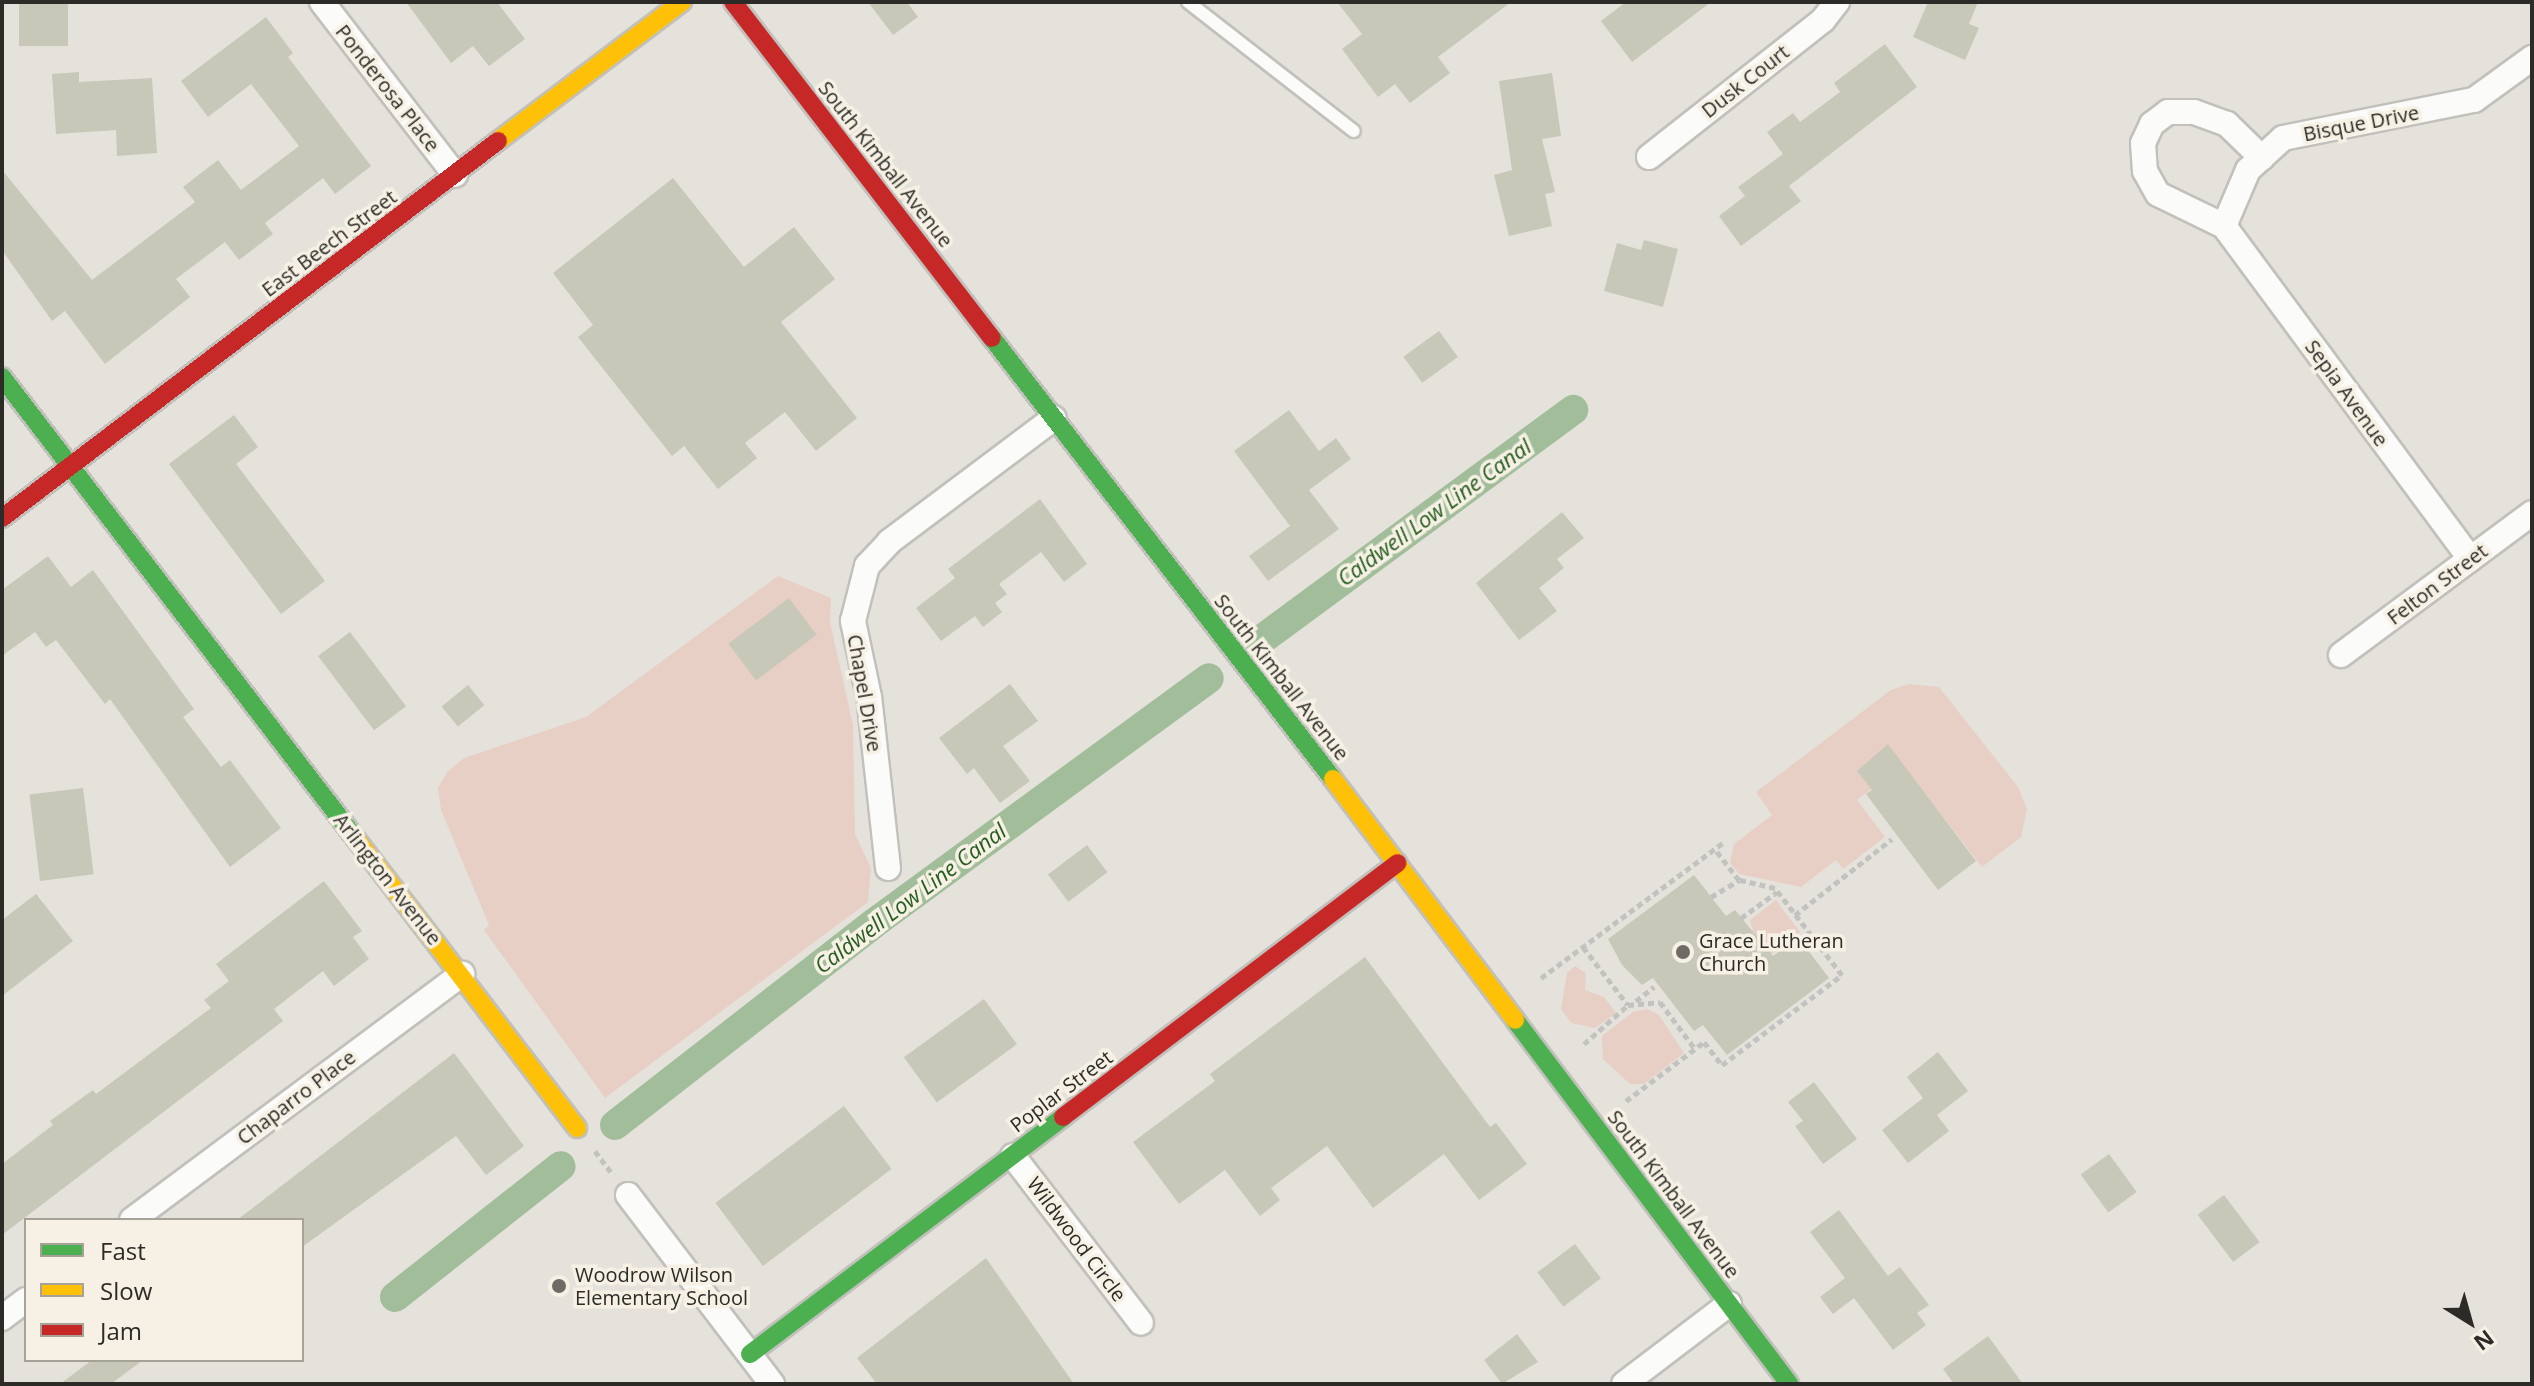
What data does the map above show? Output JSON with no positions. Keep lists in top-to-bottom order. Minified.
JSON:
{"streets":{"street":["Dusk Court","Ponderosa Place","Bisque Drive","South Kimball Avenue","East Beech Street","Sepia Avenue","Felton Street","Chapel Drive","Arlington Avenue","Poplar Street","Chaparro Place","Wildwood Circle"]},"crossings":[["Ponderosa Place","East Beech Street"],["Bisque Drive","Sepia Avenue"],["South Kimball Avenue","Chapel Drive"],["South Kimball Avenue","Poplar Street"],["East Beech Street","Arlington Avenue"],["Sepia Avenue","Felton Street"],["Arlington Avenue","Chaparro Place"],["Poplar Street","Wildwood Circle"]],"water":["Caldwell Low Line Canal"],"places":["Grace Lutheran Church","Woodrow Wilson Elementary School"],"legend":["Fast","Slow","Jam"],"north":"bottom right"}
